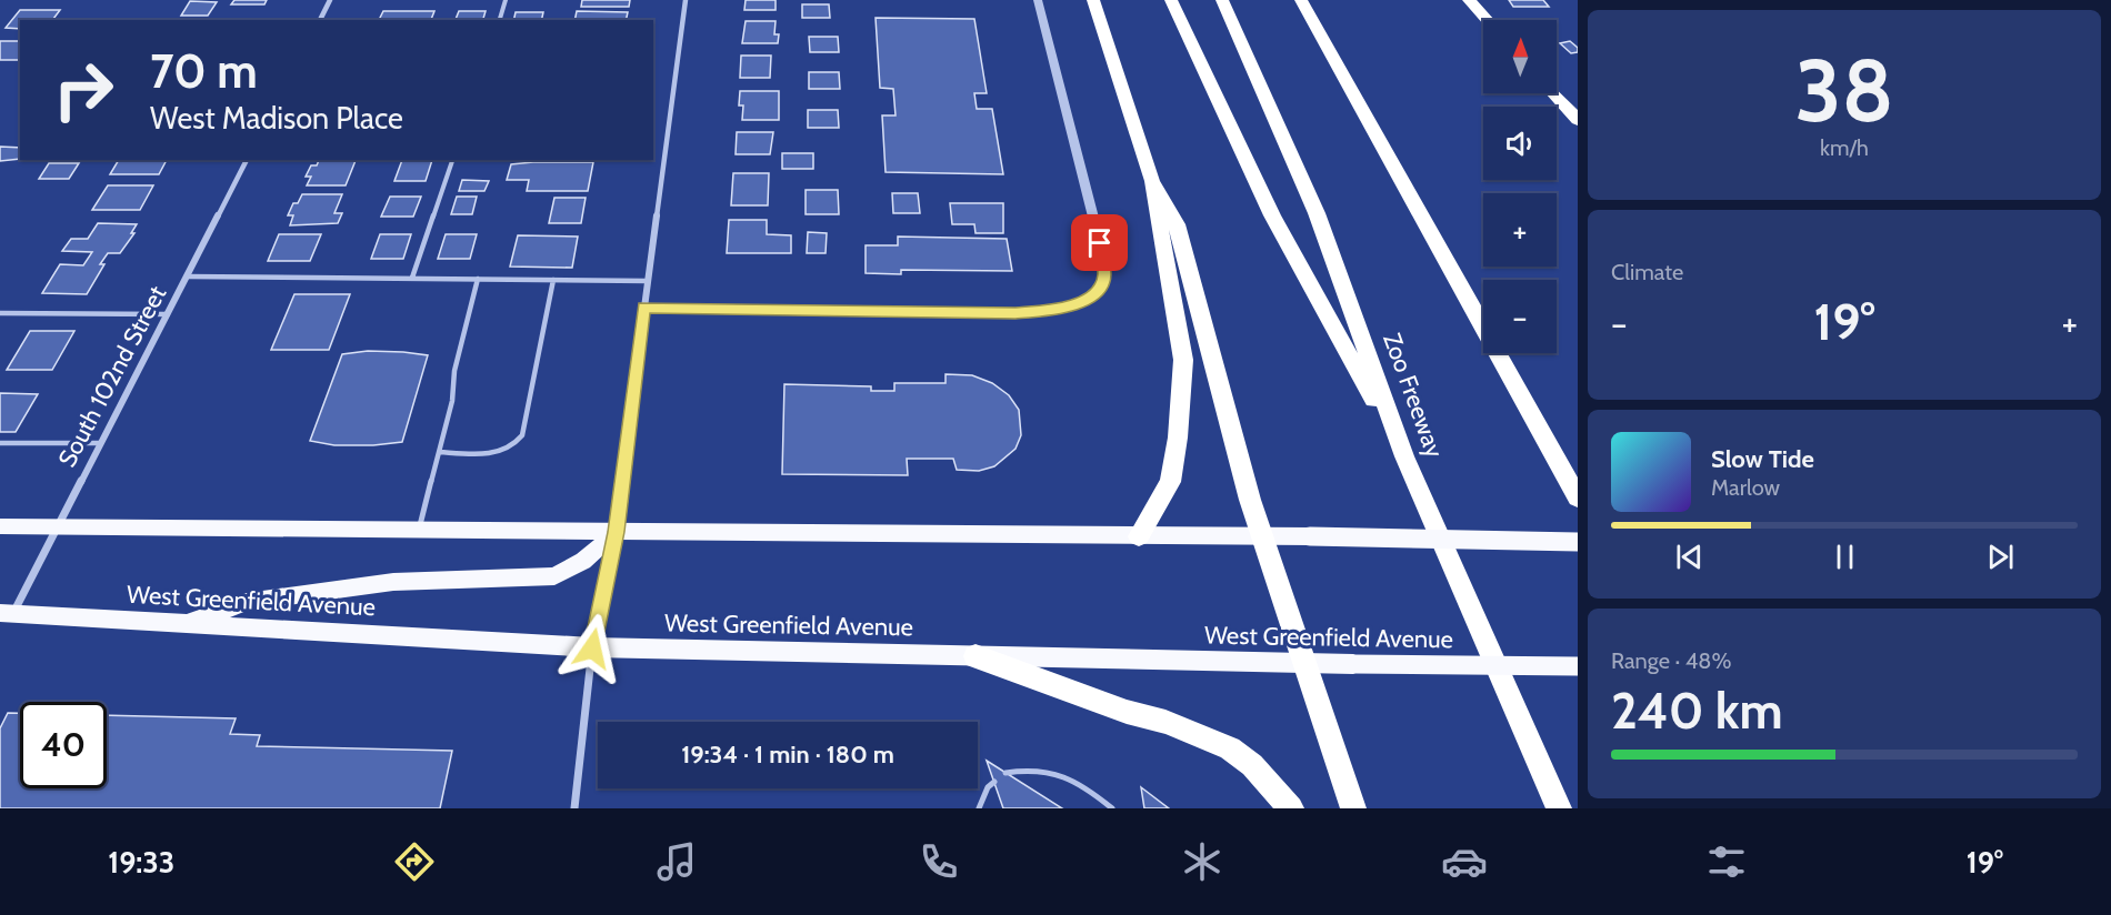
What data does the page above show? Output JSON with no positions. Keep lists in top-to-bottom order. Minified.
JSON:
{"streets":{"highway":["Zoo Freeway"],"main road":["West Greenfield Avenue"],"street":["South 102nd Street"]},"crossings":[["South 102nd Street","West Greenfield Avenue"]],"north":"top","page":{"tile":[["38","km/h"],"Climate",["Range · 48%","240 km"]],"map_buttons":["+","−"],"turn":["70 m","West Madison Place"],"heat":["−","19°","+"],"song":["Slow Tide","Marlow"],"limit":"40","trip":"19:34 · 1 min · 180 m","tabs":["19:33","19°"]}}
